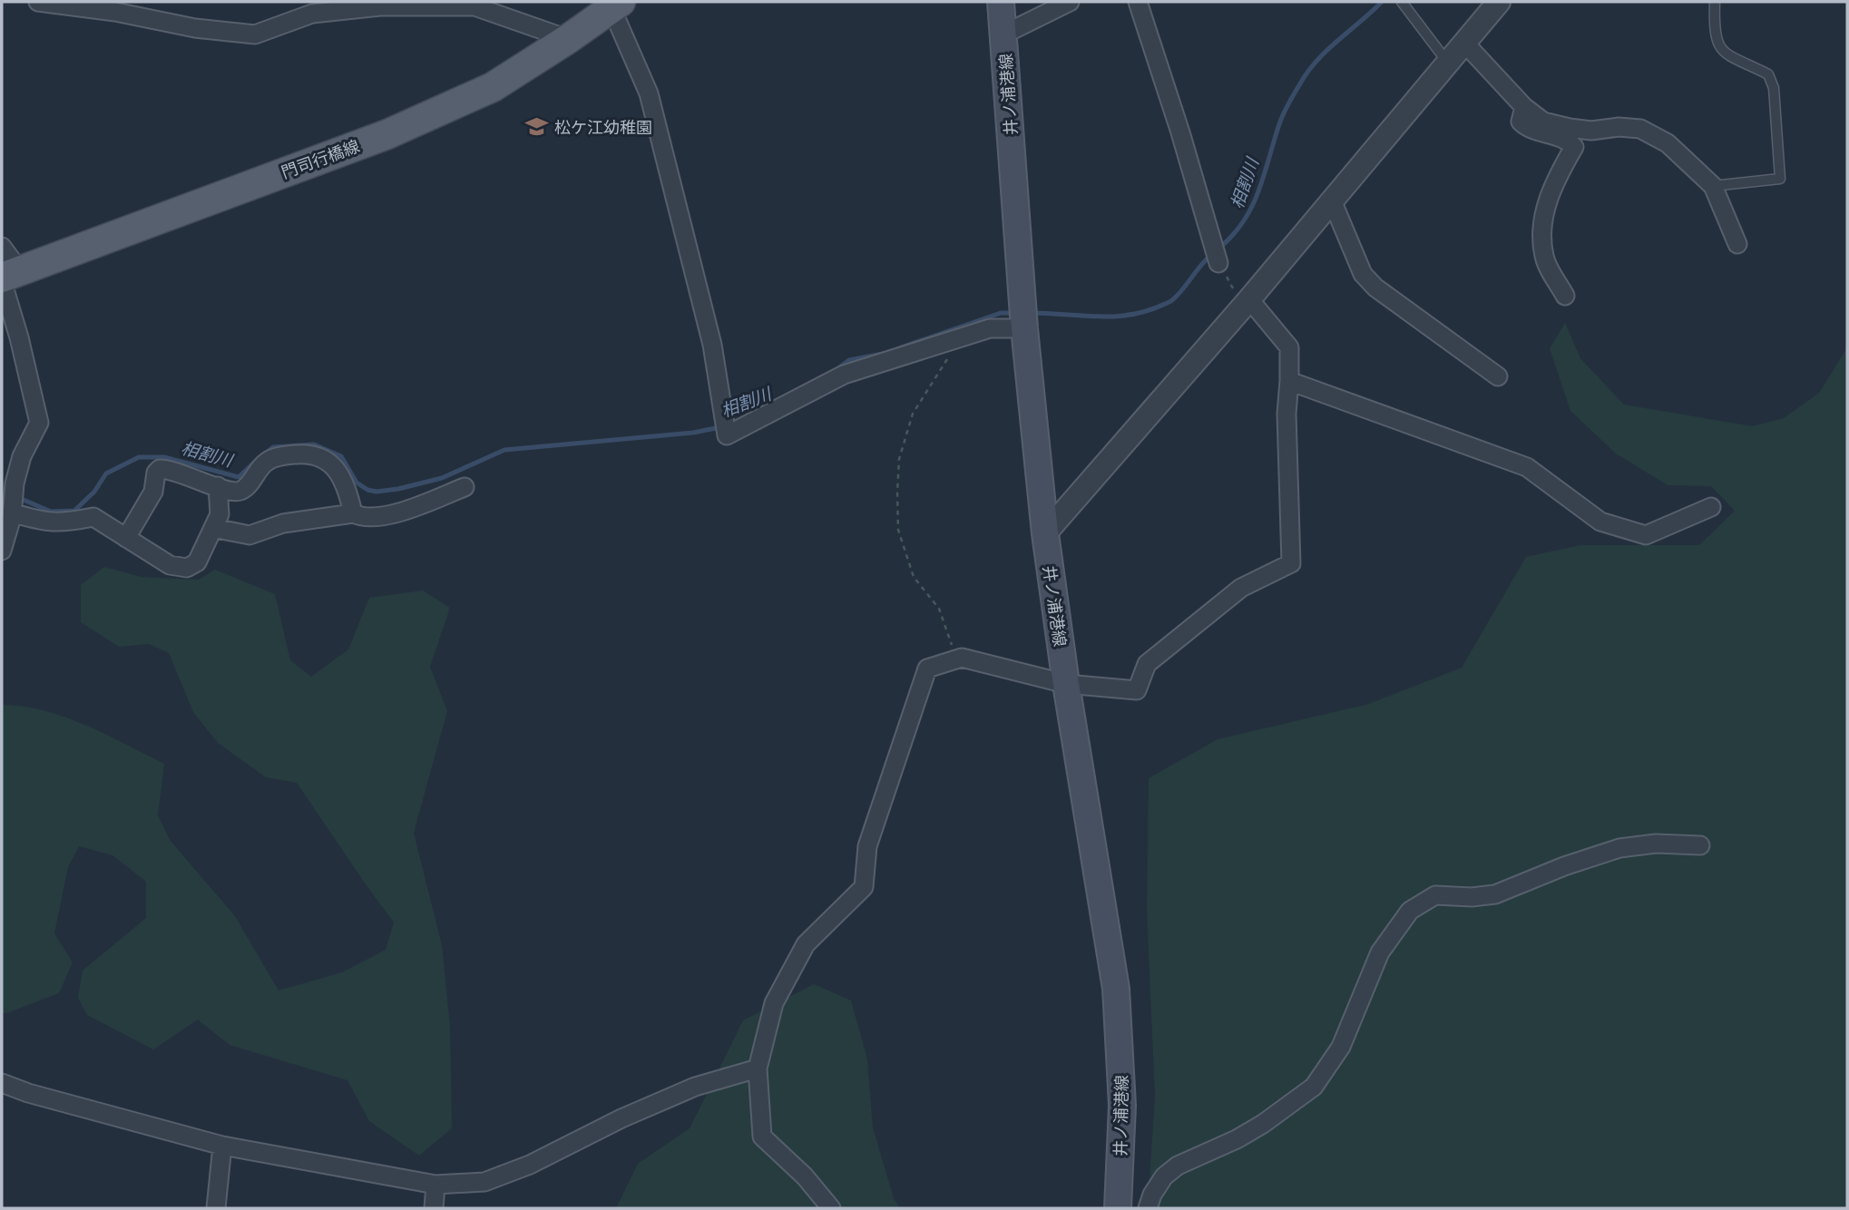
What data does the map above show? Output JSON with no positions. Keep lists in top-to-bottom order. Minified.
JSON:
{"streets":{"main road":["井ノ浦港線","門司行橋線"]},"water":["相割川"],"places":{"school or university":["松ケ江幼稚園"]}}
